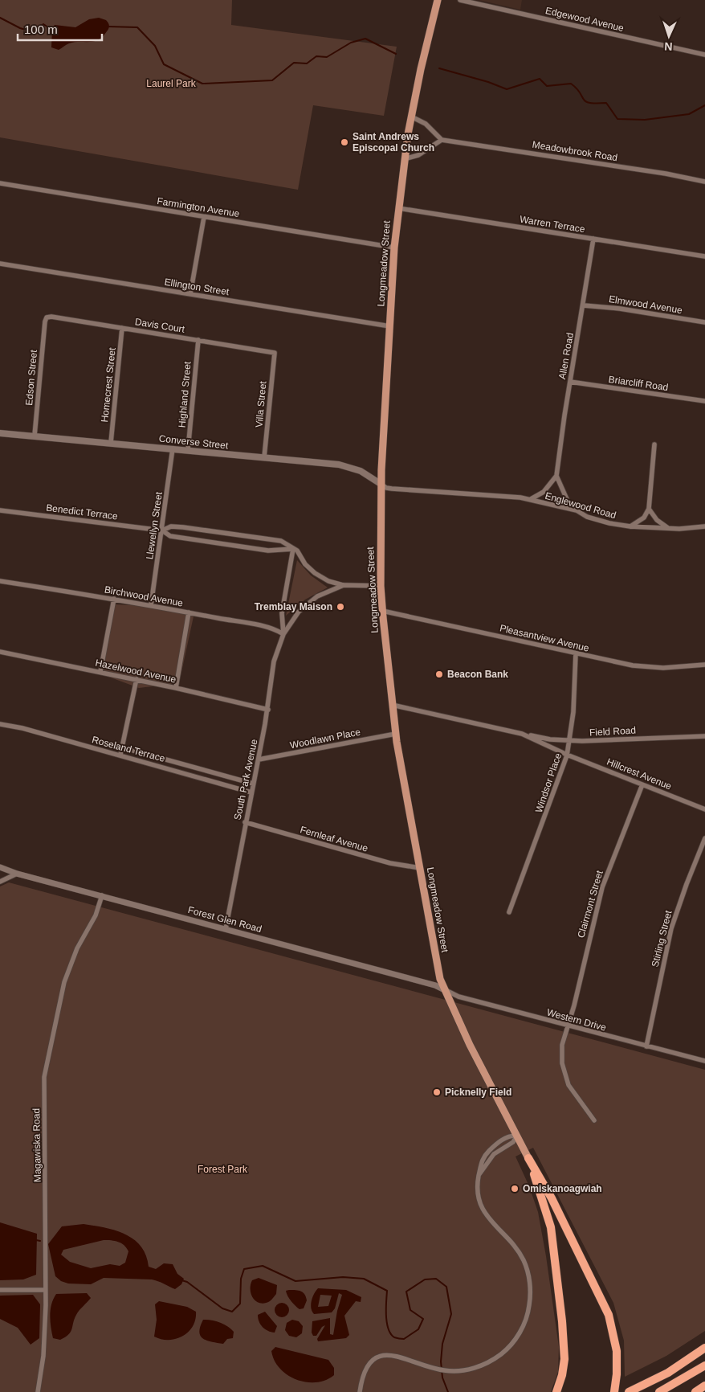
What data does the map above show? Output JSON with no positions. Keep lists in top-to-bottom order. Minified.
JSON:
{"streets":{"main road":["Longmeadow Street","Converse Street"],"street":["Edgewood Avenue","Meadowbrook Road","Farmington Avenue","Warren Terrace","Ellington Street","Elmwood Avenue","Davis Court","Allen Road","Edson Street","Briarcliff Road","Homecrest Street","Highland Street","Villa Street","Englewood Road","Benedict Terrace","Llewellyn Street","Birchwood Avenue","Pleasantview Avenue","Hazelwood Avenue","Field Road","Woodlawn Place","Roseland Terrace","Hillcrest Avenue","South Park Avenue","Windsor Place","Fernleaf Avenue","Clairmont Street","Forest Glen Road","Stirling Street","Western Drive","Magawiska Road"]},"crossings":[["Farmington Avenue","Longmeadow Street"],["Warren Terrace","Longmeadow Street"],["Warren Terrace","Allen Road"],["Longmeadow Street","Ellington Street"],["Longmeadow Street","Converse Street"],["Longmeadow Street","Englewood Road"],["Longmeadow Street","Pleasantview Avenue"],["Longmeadow Street","Field Road"],["Longmeadow Street","Woodlawn Place"],["Longmeadow Street","South Park Avenue"],["Longmeadow Street","Fernleaf Avenue"],["Longmeadow Street","Forest Glen Road"],["Longmeadow Street","Western Drive"],["Elmwood Avenue","Allen Road"],["Davis Court","Edson Street"],["Davis Court","Homecrest Street"],["Davis Court","Highland Street"],["Davis Court","Villa Street"],["Allen Road","Briarcliff Road"],["Edson Street","Converse Street"],["Homecrest Street","Converse Street"],["Highland Street","Converse Street"],["Villa Street","Converse Street"],["Converse Street","Englewood Road"],["Converse Street","Llewellyn Street"],["Benedict Terrace","Llewellyn Street"],["Benedict Terrace","South Park Avenue"],["Llewellyn Street","Birchwood Avenue"],["Birchwood Avenue","South Park Avenue"],["Pleasantview Avenue","Windsor Place"],["Hazelwood Avenue","South Park Avenue"],["Field Road","Hillcrest Avenue"],["Field Road","Windsor Place"],["Woodlawn Place","South Park Avenue"],["Roseland Terrace","South Park Avenue"],["Hillcrest Avenue","Windsor Place"],["Hillcrest Avenue","Clairmont Street"],["South Park Avenue","Fernleaf Avenue"],["South Park Avenue","Forest Glen Road"],["Clairmont Street","Western Drive"],["Forest Glen Road","Western Drive"],["Forest Glen Road","Magawiska Road"],["Stirling Street","Western Drive"]],"parks":["Laurel Park","Forest Park"],"places":["Saint Andrews Episcopal Church","Tremblay Maison","Beacon Bank","Picknelly Field","Omiskanoagwiah"],"scale_bar":"100 m","north":"bottom"}
